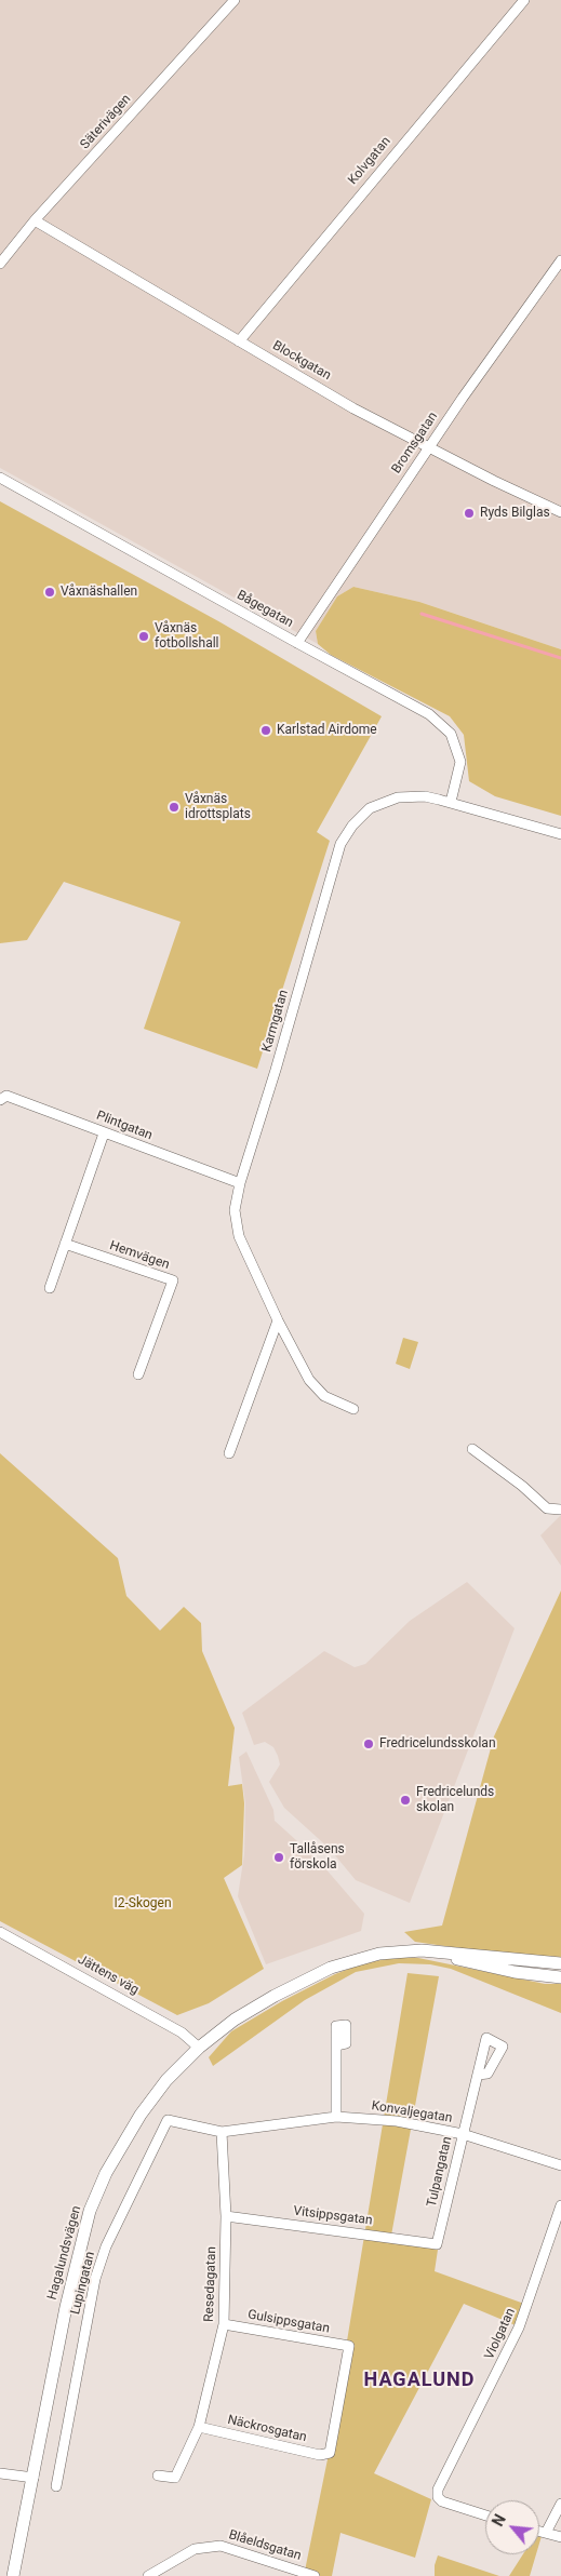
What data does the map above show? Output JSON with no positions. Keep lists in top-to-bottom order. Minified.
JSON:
{"streets":{"street":["Säterivägen","Kolvgatan","Blockgatan","Bromsgatan","Bågegatan","Karmgatan","Plintgatan","Hemvägen","Jättens väg","Konvaljegatan","Tulpangatan","Vitsippsgatan","Hagalundsvägen","Lupingatan","Resedagatan","Gulsippsgatan","Violgatan","Näckrosgatan","Blåeldsgatan"]},"crossings":[["Säterivägen","Blockgatan"],["Kolvgatan","Blockgatan"],["Blockgatan","Bromsgatan"],["Bromsgatan","Bågegatan"],["Bågegatan","Karmgatan"],["Karmgatan","Plintgatan"],["Jättens väg","Hagalundsvägen"],["Konvaljegatan","Tulpangatan"],["Konvaljegatan","Lupingatan"],["Konvaljegatan","Resedagatan"],["Tulpangatan","Vitsippsgatan"],["Vitsippsgatan","Resedagatan"],["Lupingatan","Resedagatan"],["Resedagatan","Gulsippsgatan"],["Resedagatan","Näckrosgatan"],["Gulsippsgatan","Näckrosgatan"]],"districts":["HAGALUND"],"parks":["I2-Skogen"],"places":["Ryds Bilglas","Våxnäshallen","Våxnäs fotbollshall","Karlstad Airdome","Våxnäs idrottsplats","Fredricelundsskolan","Fredricelunds skolan","Tallåsens förskola"],"north":"top left"}
